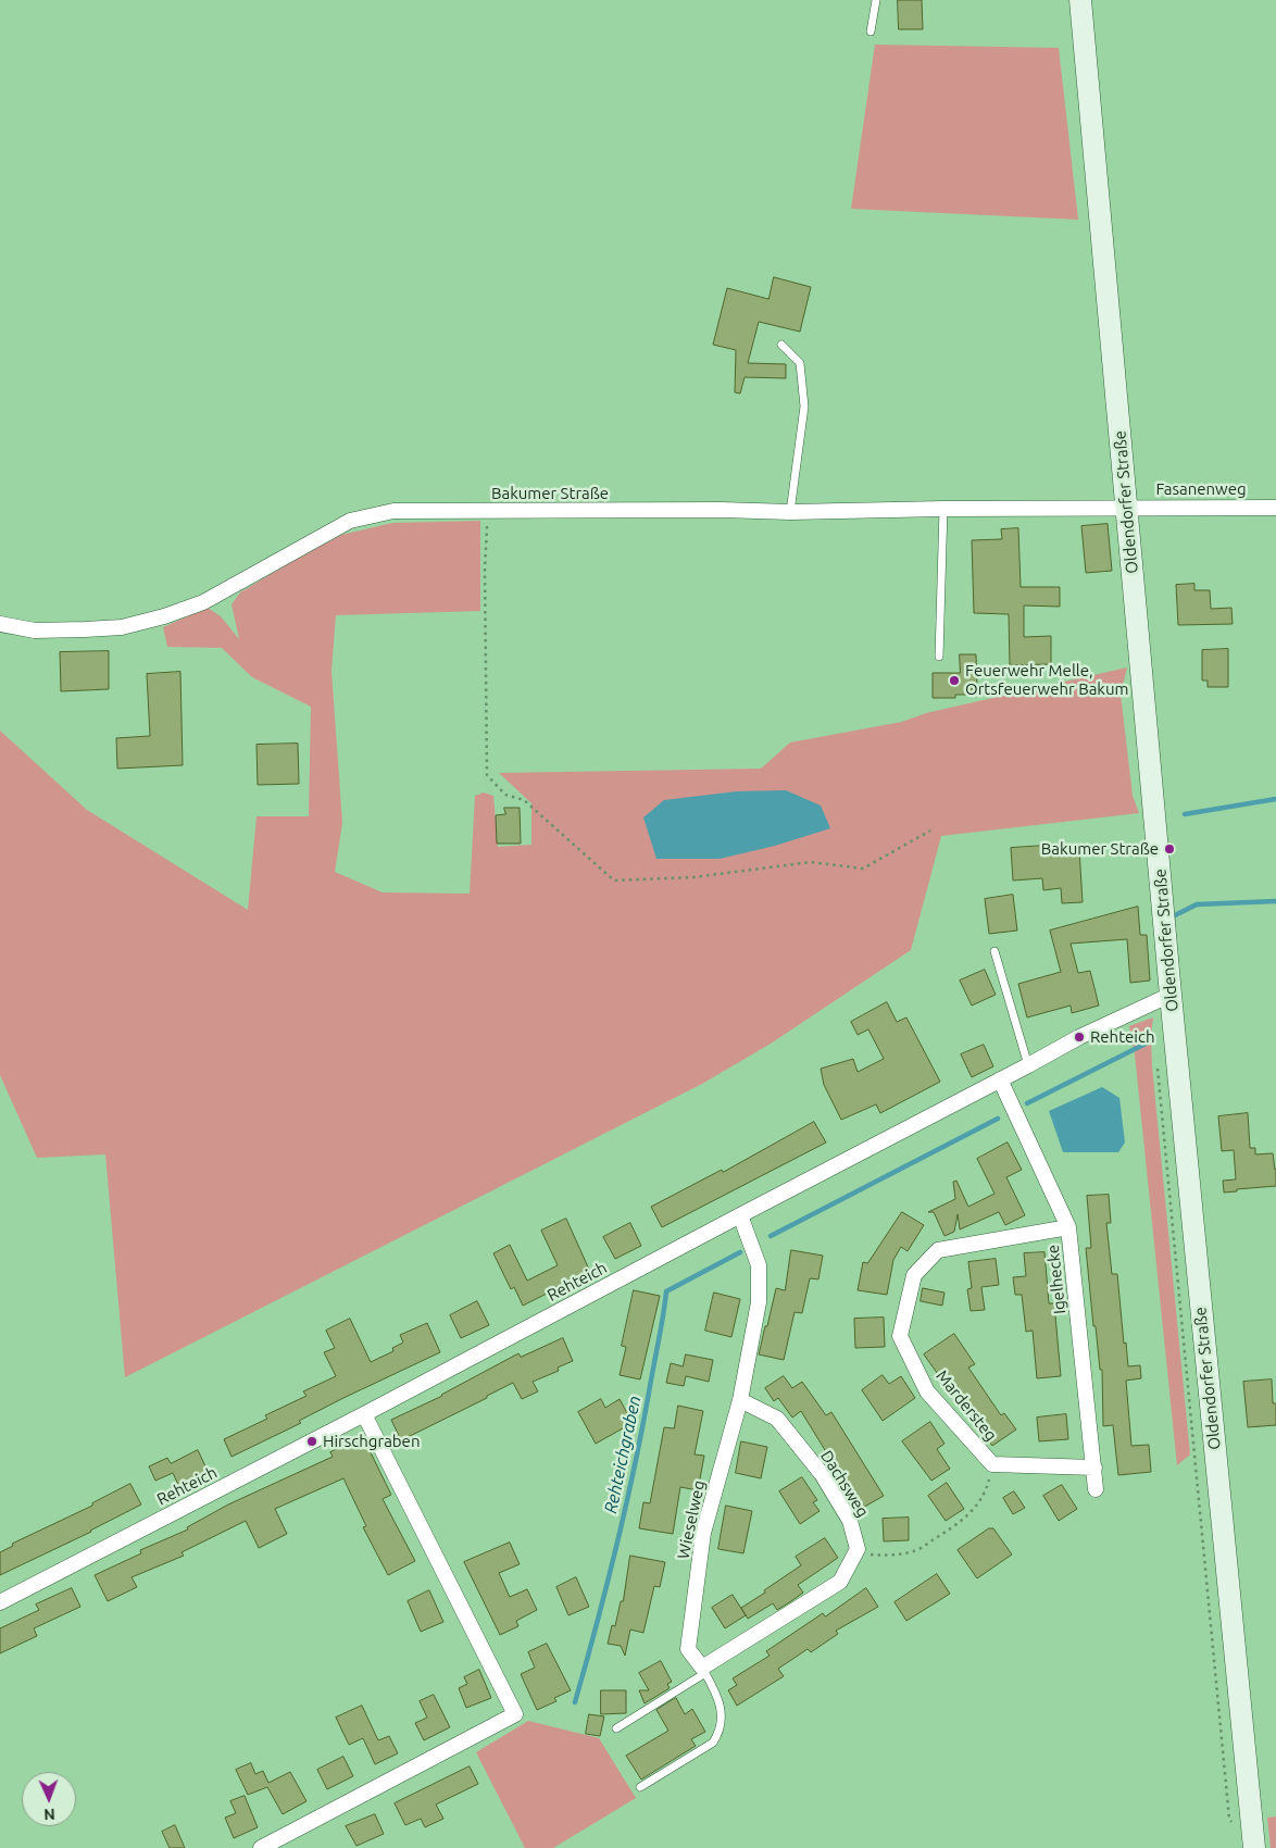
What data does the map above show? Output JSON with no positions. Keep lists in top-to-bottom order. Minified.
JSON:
{"streets":{"main road":["Oldendorfer Straße"],"street":["Fasanenweg","Bakumer Straße","Igelhecke","Rehteich","Mardersteg","Dachsweg","Wieselweg"]},"crossings":[["Fasanenweg","Bakumer Straße"],["Fasanenweg","Oldendorfer Straße"],["Bakumer Straße","Oldendorfer Straße"],["Oldendorfer Straße","Rehteich"],["Igelhecke","Rehteich"],["Igelhecke","Mardersteg"],["Rehteich","Wieselweg"],["Dachsweg","Wieselweg"]],"water":["Rehteichgraben"],"places":["Feuerwehr Melle, Ortsfeuerwehr Bakum","Bakumer Straße","Rehteich","Hirschgraben"],"north":"bottom"}
